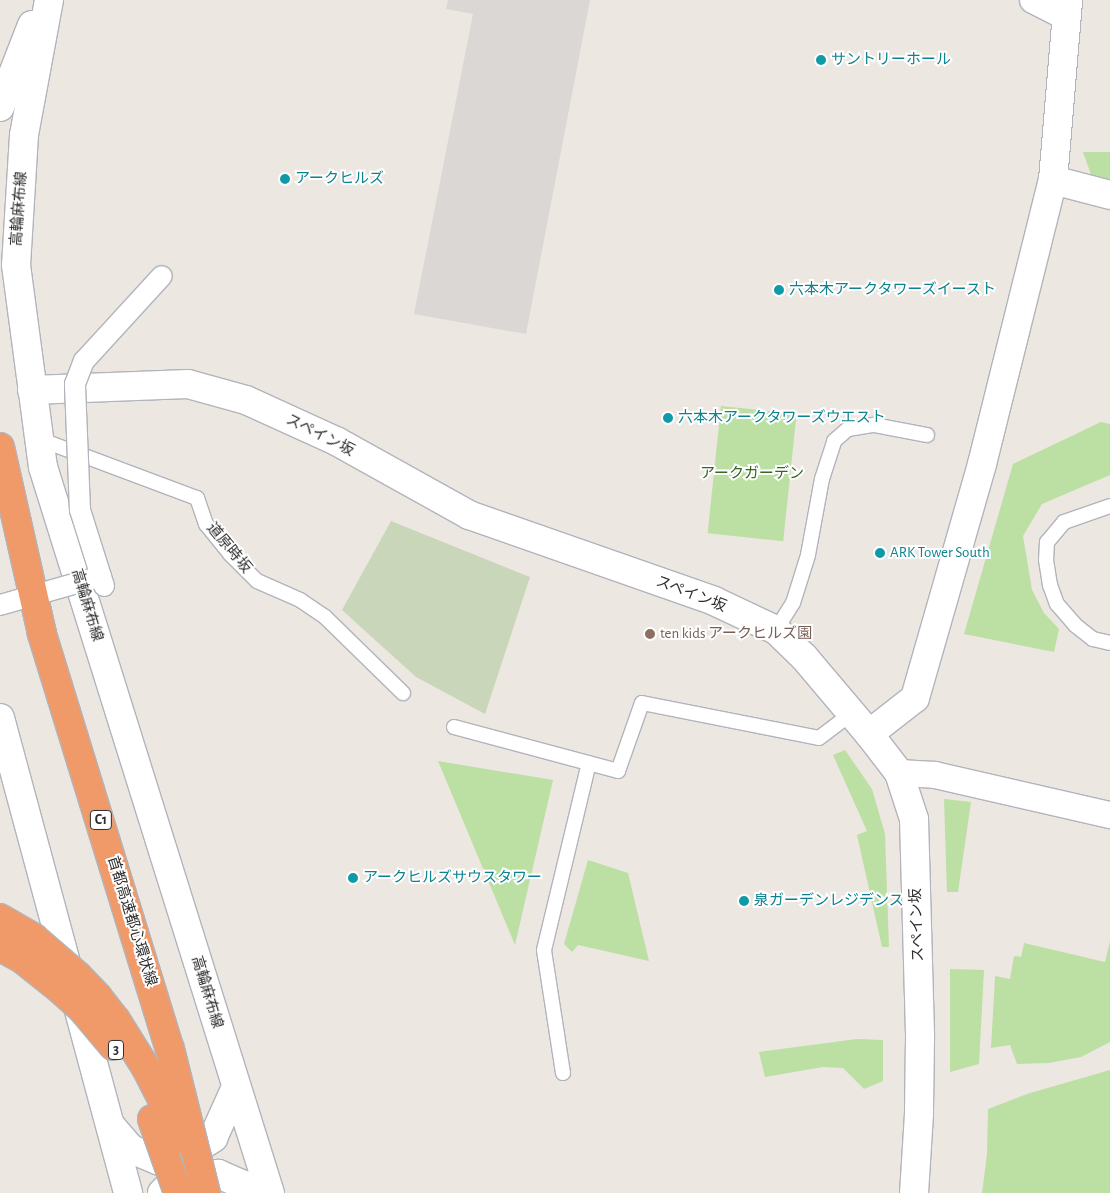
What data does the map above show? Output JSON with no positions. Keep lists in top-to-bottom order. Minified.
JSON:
{"streets":{"highway":["C1","首都高速都心環状線","3"],"main road":["高輪麻布線","スペイン坂"],"lane":["道原時坂"]},"crossings":[["高輪麻布線","スペイン坂"],["高輪麻布線","道原時坂"]],"parks":["アークガーデン"],"places":["サントリーホール","アークヒルズ","六本木アークタワーズイースト","六本木アークタワーズウエスト","ARK Tower South","ten kids アークヒルズ園","アークヒルズサウスタワー","泉ガーデンレジデンス"]}
